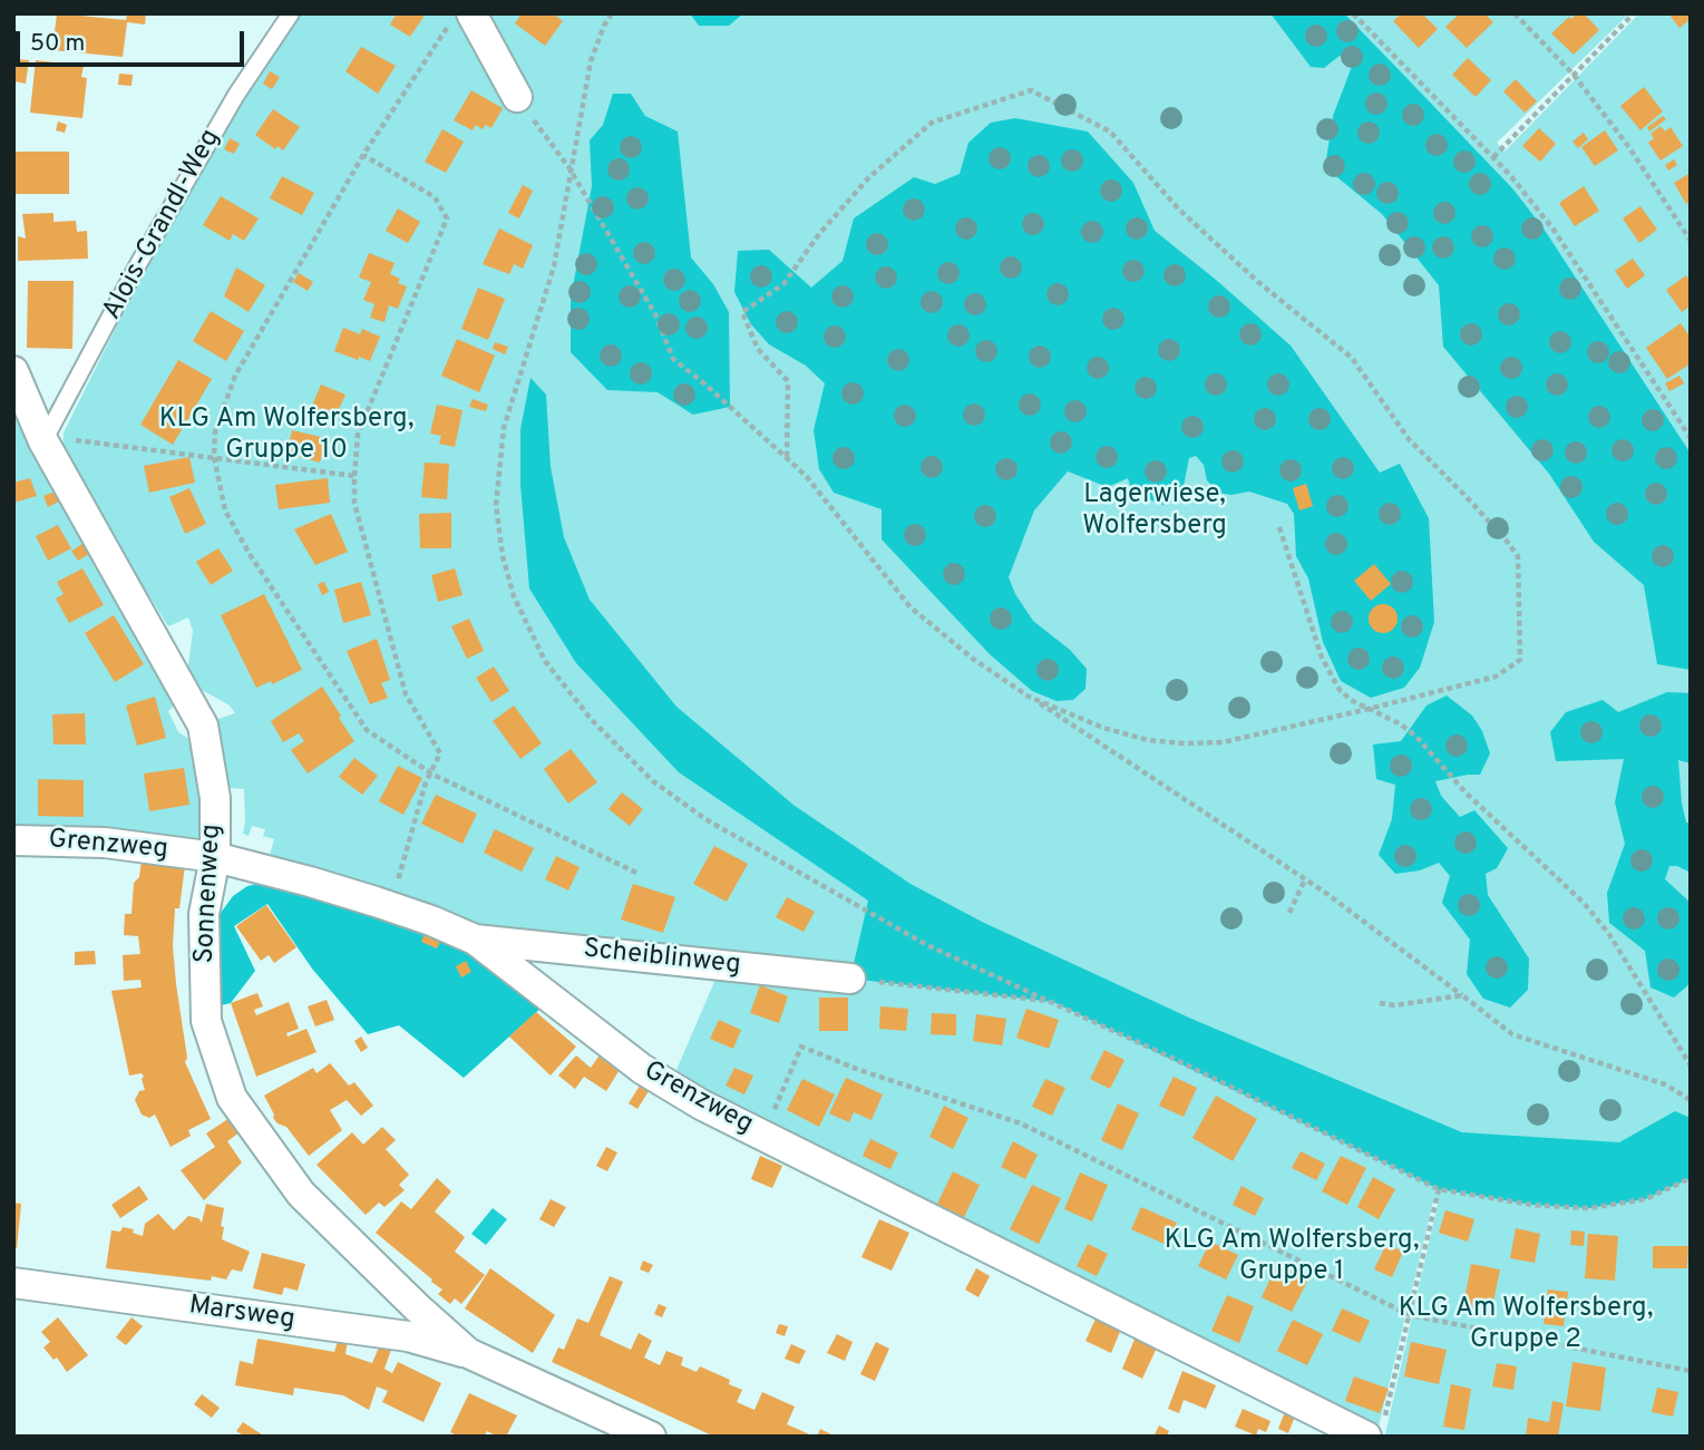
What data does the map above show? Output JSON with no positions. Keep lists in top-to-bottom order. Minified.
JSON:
{"streets":{"street":["Grenzweg","Sonnenweg","Scheiblinweg","Marsweg"],"lane":["Alois-Grandl-Weg"]},"crossings":[["Alois-Grandl-Weg","Sonnenweg"],["Grenzweg","Sonnenweg"],["Grenzweg","Scheiblinweg"],["Sonnenweg","Marsweg"]],"parks":["KLG Am Wolfersberg, Gruppe 10","Lagerwiese, Wolfersberg","KLG Am Wolfersberg, Gruppe 1","KLG Am Wolfersberg, Gruppe 2"],"scale_bar":"50 m"}
